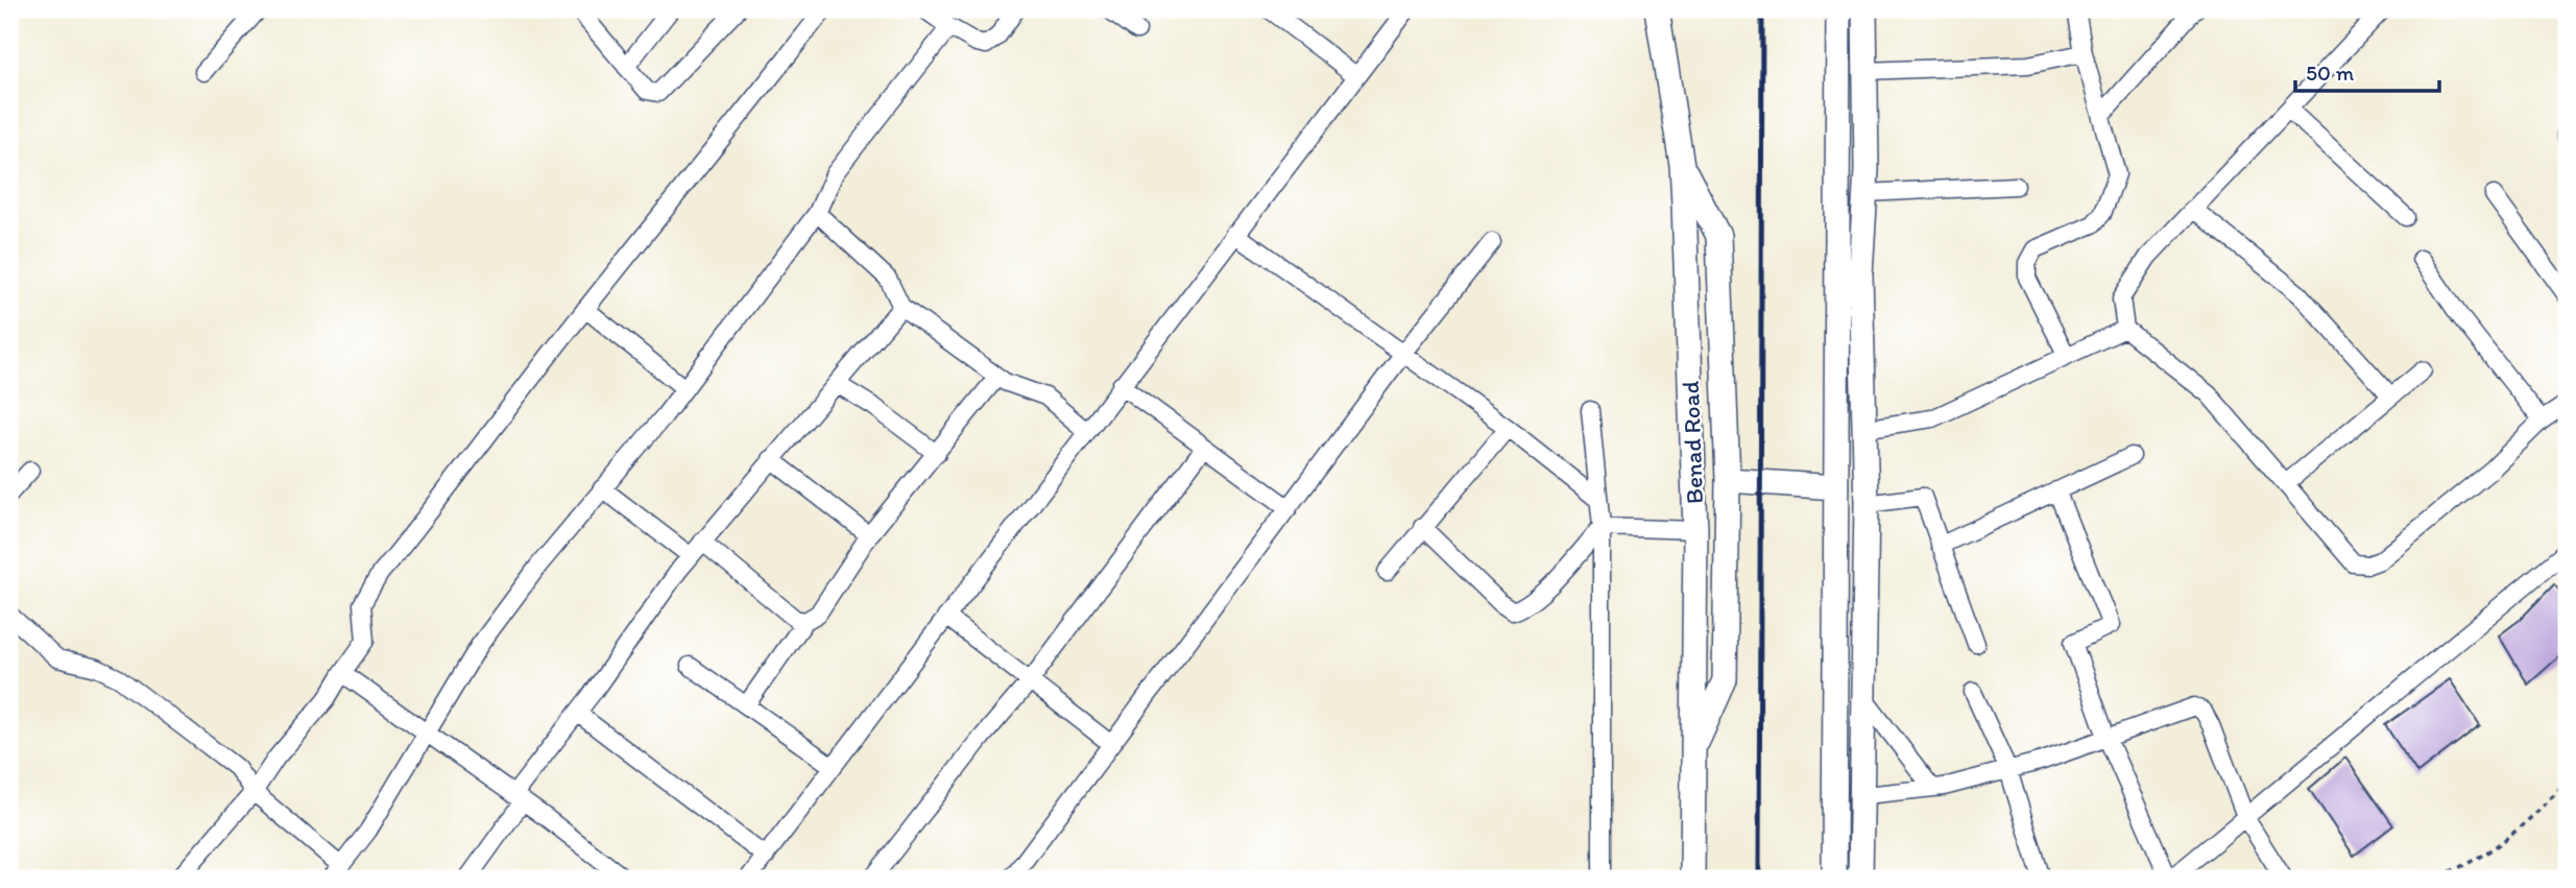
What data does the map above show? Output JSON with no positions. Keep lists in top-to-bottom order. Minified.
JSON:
{"streets":{"street":["Benad Road"]},"scale_bar":"50 m"}
